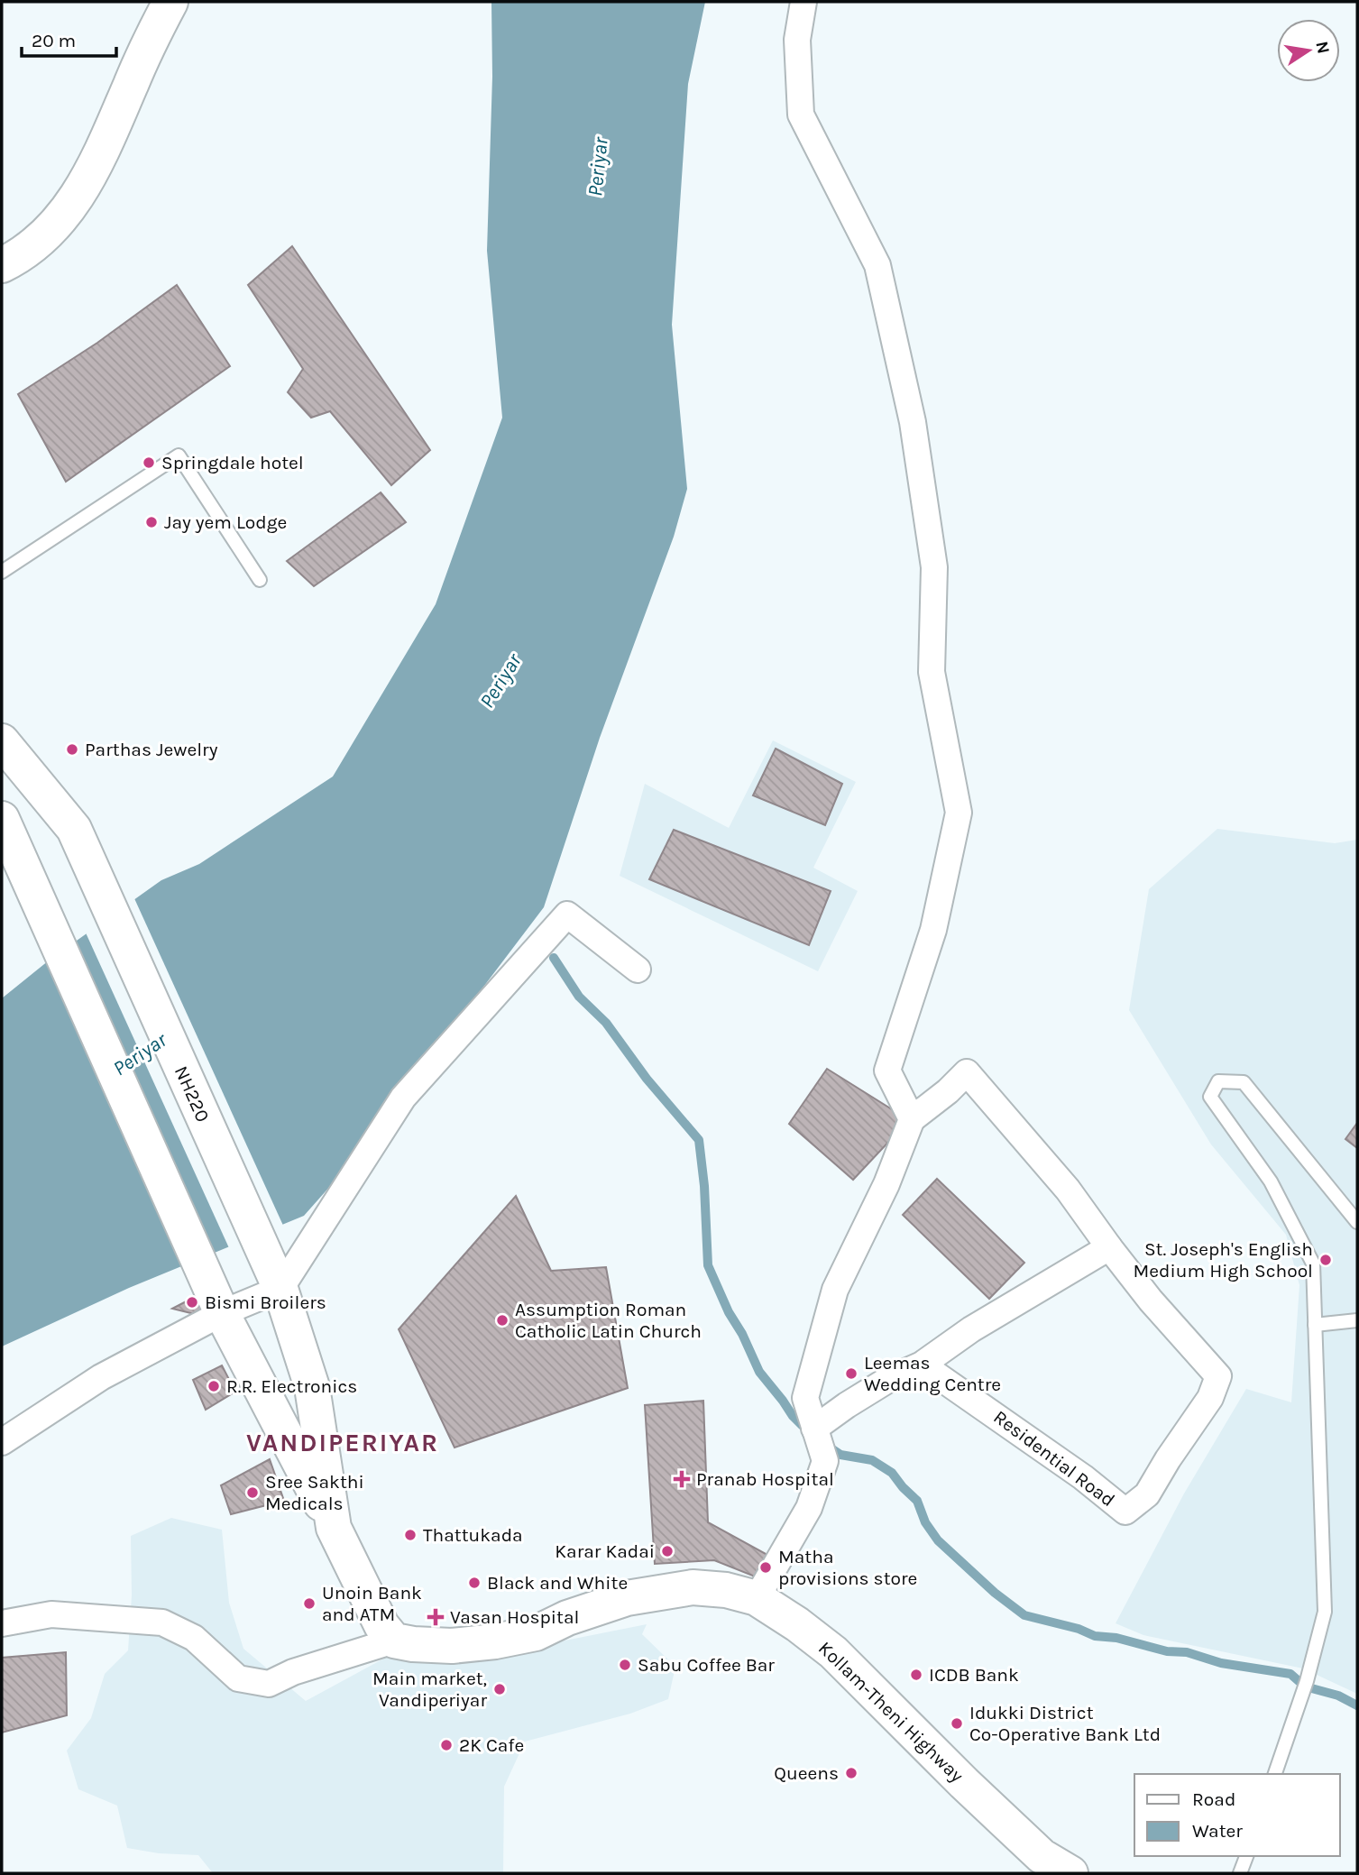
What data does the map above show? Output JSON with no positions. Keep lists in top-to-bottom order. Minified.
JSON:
{"streets":{"main road":["NH220","Kollam-Theni Highway"],"street":["Residential Road"]},"districts":["VANDIPERIYAR"],"water":["Periyar"],"places":{"other":["Springdale hotel","Jay yem Lodge","Parthas Jewelry","St. Joseph's English Medium High School","Bismi Broilers","Assumption Roman Catholic Latin Church","Leemas Wedding Centre","R.R. Electronics","Sree Sakthi Medicals","Thattukada","Karar Kadai","Matha provisions store","Black and White","Unoin Bank and ATM","Sabu Coffee Bar","ICDB Bank","Main market, Vandiperiyar","Idukki District Co-Operative Bank Ltd","2K Cafe","Queens"],"health":["Pranab Hospital","Vasan Hospital"]},"legend":["Road","Water"],"scale_bar":"20 m","north":"right"}
